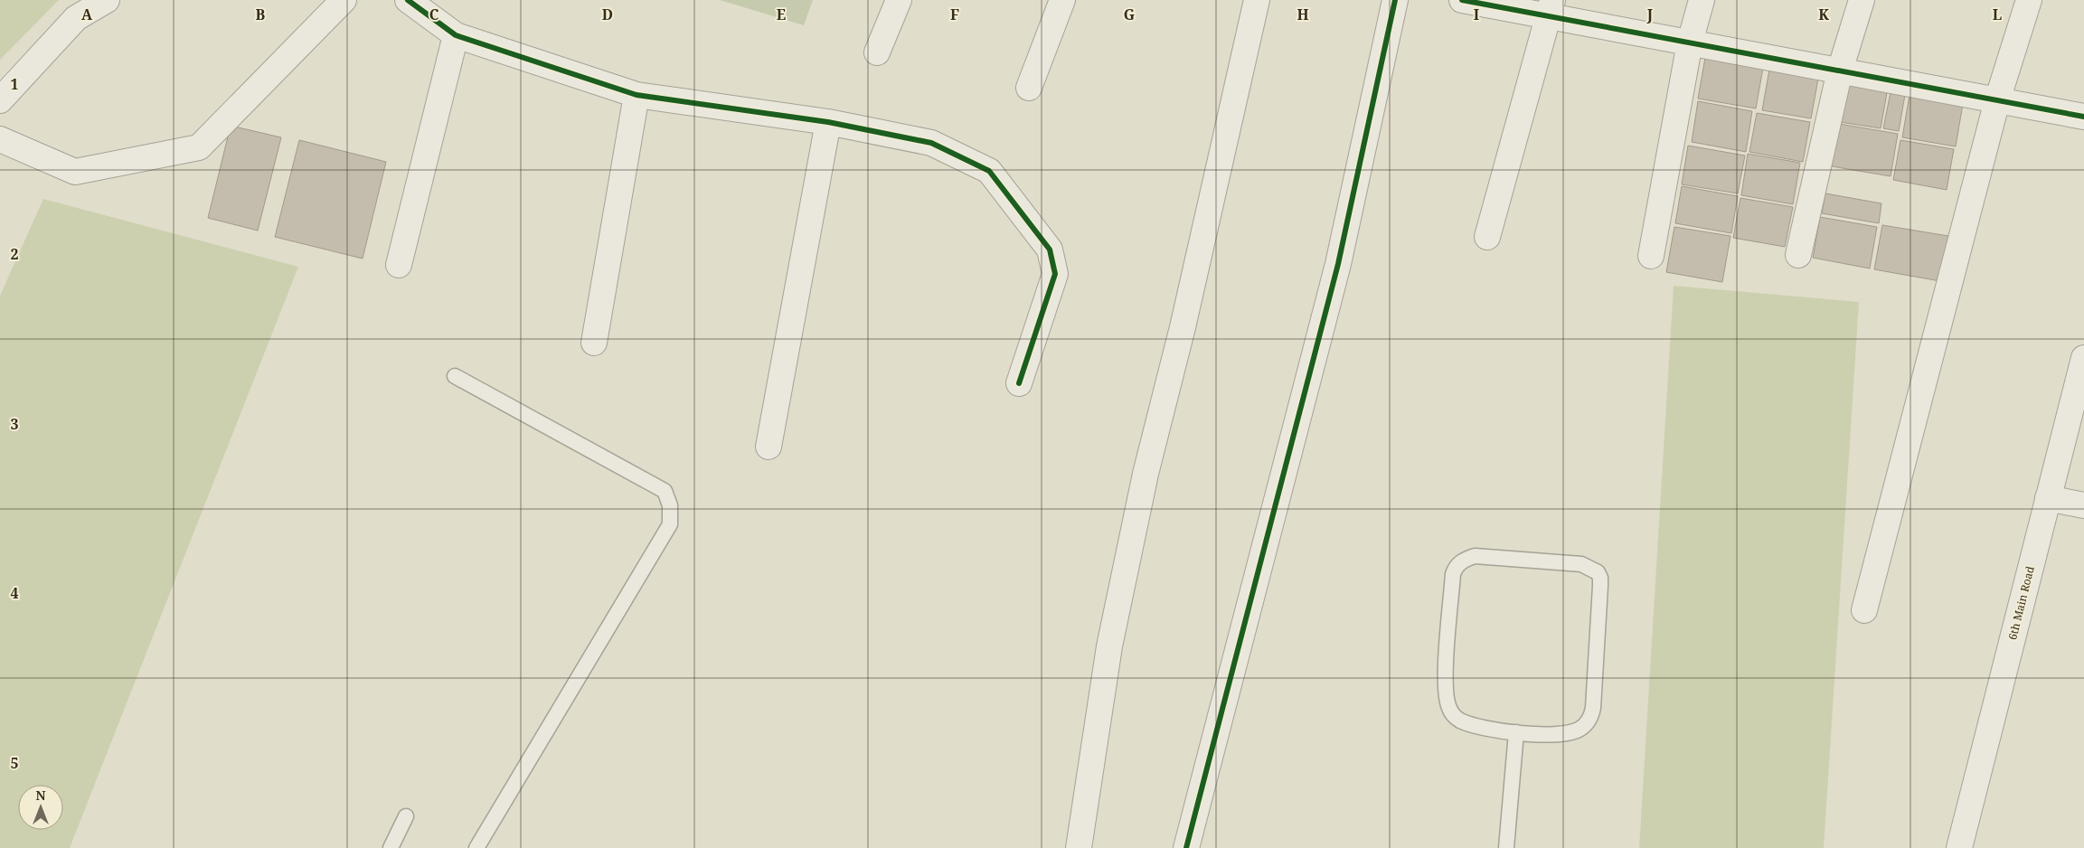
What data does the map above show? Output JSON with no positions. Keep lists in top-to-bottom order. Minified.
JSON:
{"streets":{"street":["6th Main Road"]},"north":"top","grid":{"columns":["A","B","C","D","E","F","G","H","I","J","K","L"],"rows":["1","2","3","4","5"]}}
